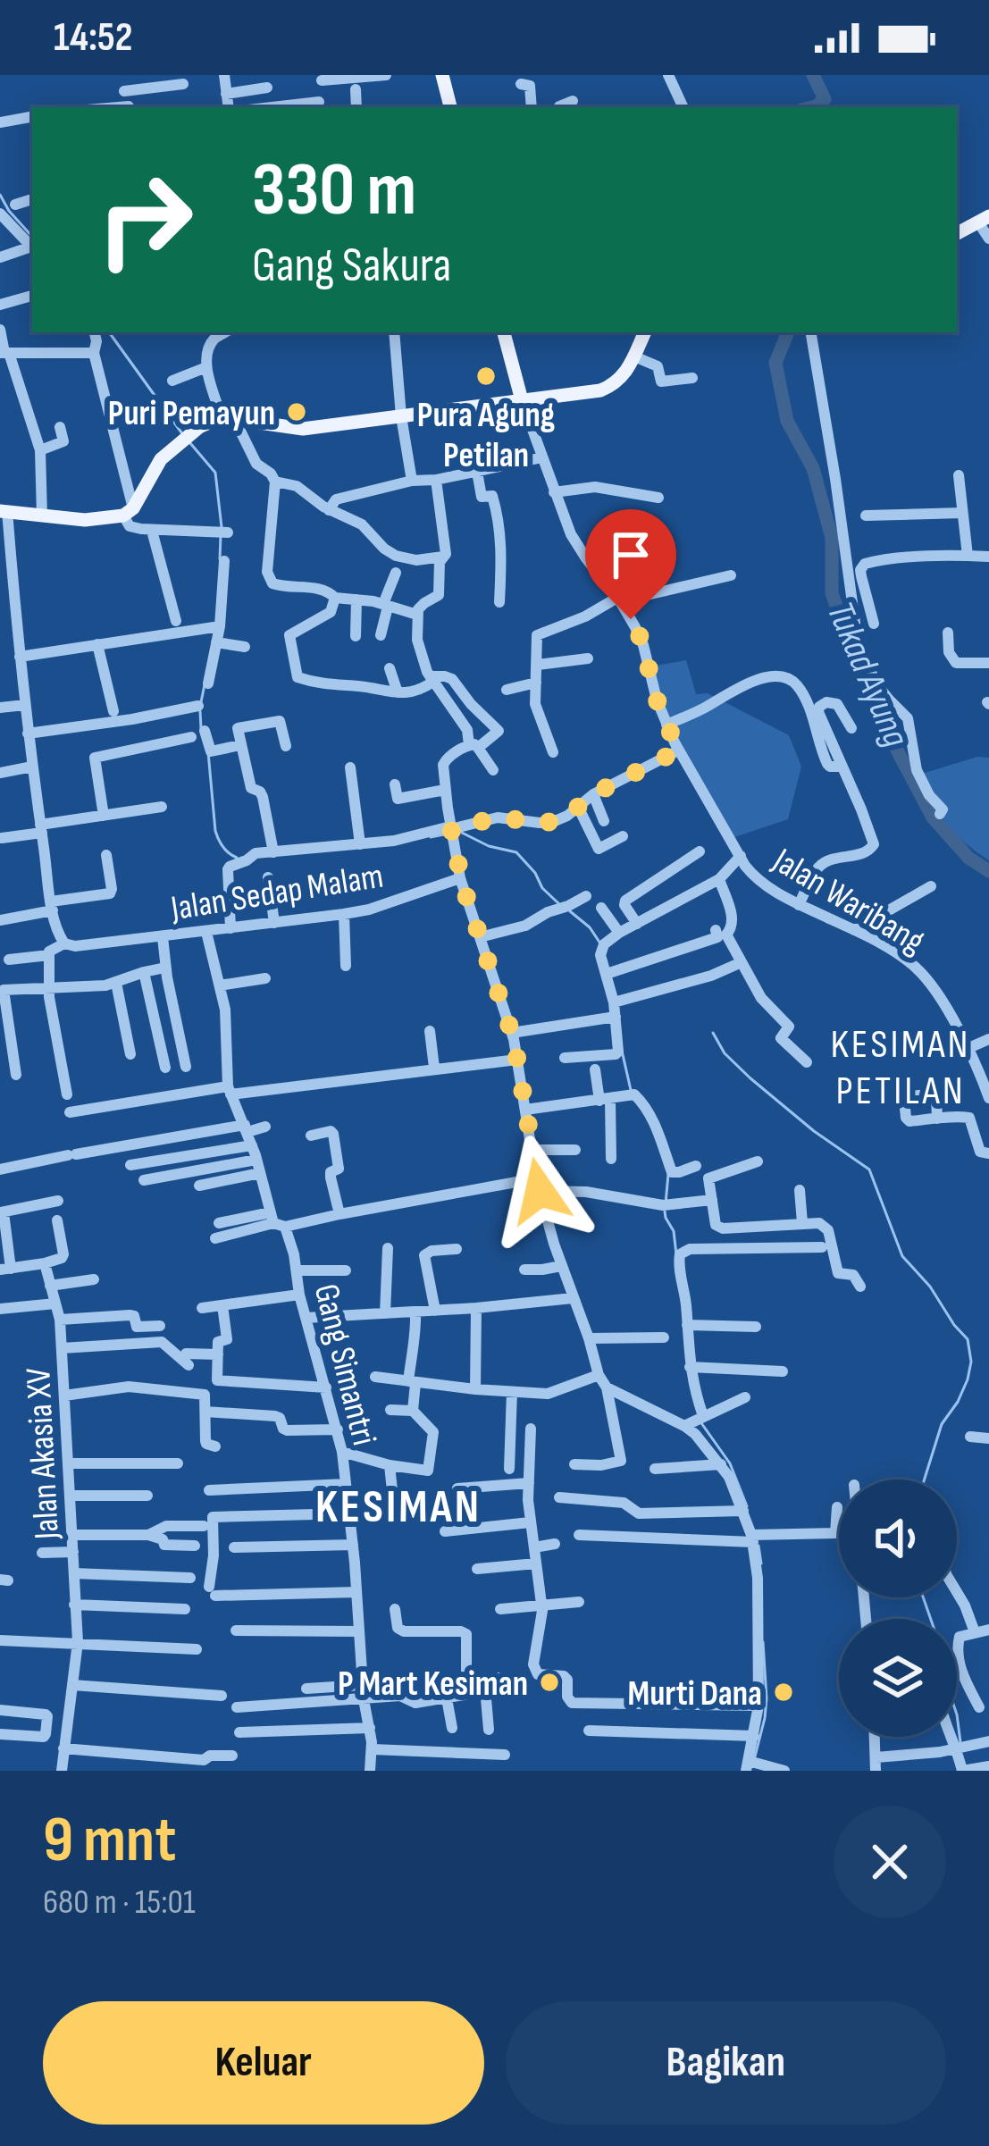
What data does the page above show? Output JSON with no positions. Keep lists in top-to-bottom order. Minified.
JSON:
{"streets":{"street":["Jalan Sedap Malam","Jalan Waribang","Gang Simantri","Jalan Akasia XV"]},"districts":["KESIMAN PETILAN","KESIMAN"],"water":["Tukad Ayung"],"places":["Pura Agung Petilan","Puri Pemayun","P Mart Kesiman","Murti Dana"],"page":{"status":"14:52","turn":["330 m","Gang Sakura"],"heading":["9 mnt","680 m · 15:01"],"buttons":["Keluar","Bagikan"]}}
